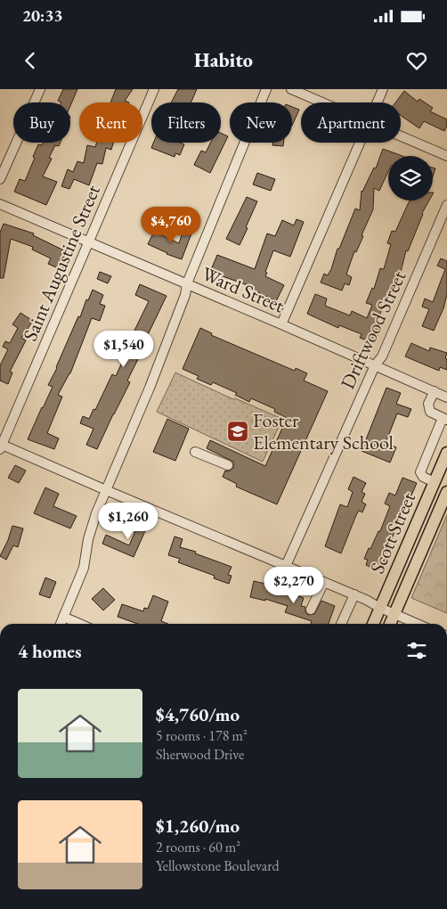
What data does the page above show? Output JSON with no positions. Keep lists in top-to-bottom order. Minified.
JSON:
{"streets":{"main road":["Scott Street"],"street":["Saint Augustine Street","Ward Street","Driftwood Street"]},"crossings":[["Saint Augustine Street","Ward Street"],["Ward Street","Driftwood Street"]],"places":{"school or university":["Foster Elementary School"]},"page":{"status":"20:33","header":"Habito","chip":["Buy","Rent","Filters","New","Apartment"],"price":["$4,760","$1,540","$1,260","$2,270"],"heading":"4 homes","list":[{"name":"$4,760/mo","note":"5 rooms · 178 m² · Sherwood Drive"},{"name":"$1,260/mo","note":"2 rooms · 60 m² · Yellowstone Boulevard"}]}}
